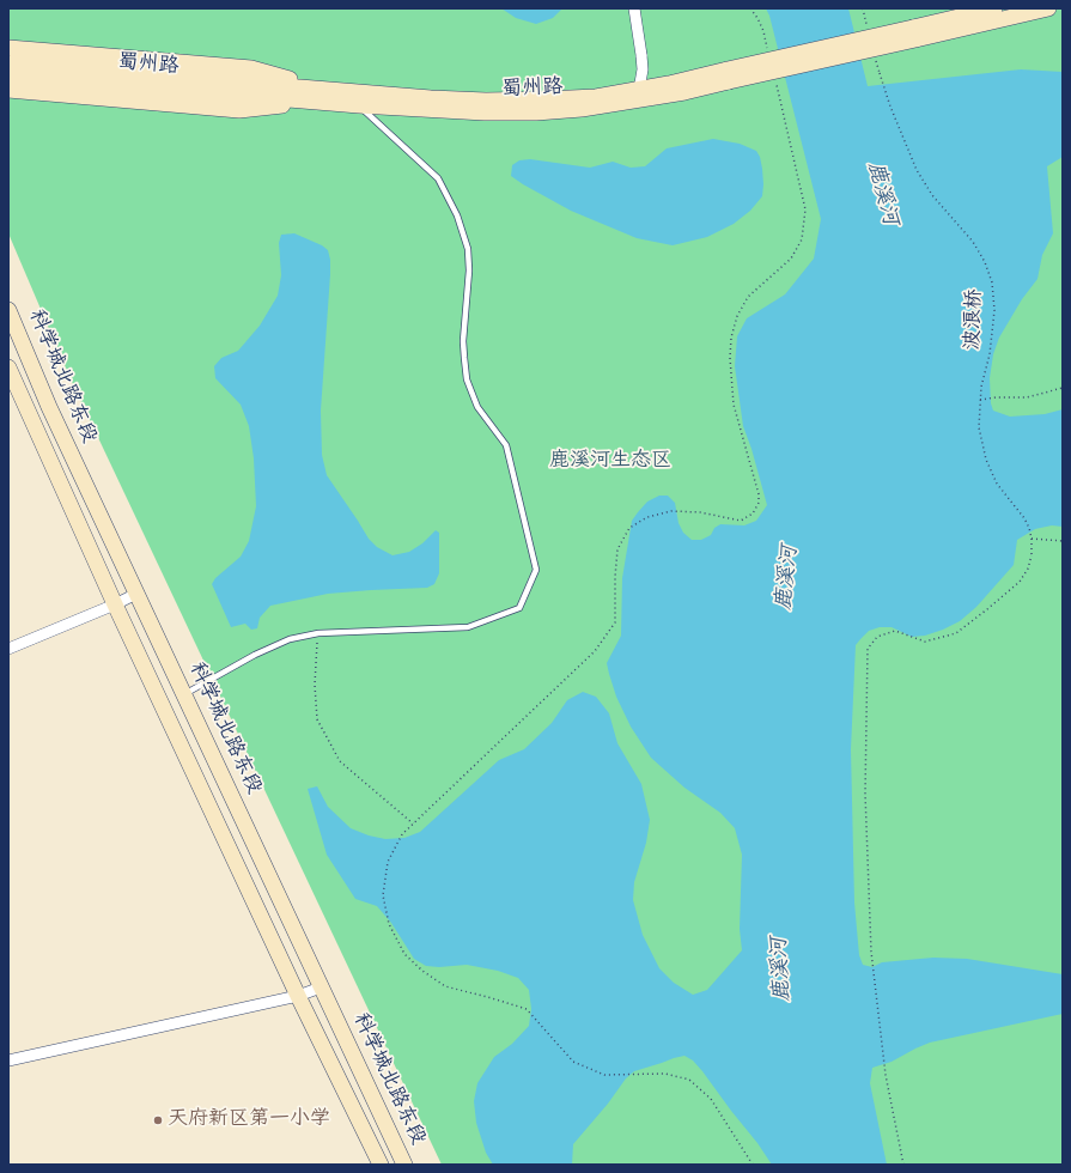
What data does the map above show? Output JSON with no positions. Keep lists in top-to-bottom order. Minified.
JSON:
{"streets":{"main road":["蜀州路","科学城北路东段"],"path":["波浪桥"]},"water":["鹿溪河"],"parks":["鹿溪河生态区"],"places":["天府新区第一小学"]}
